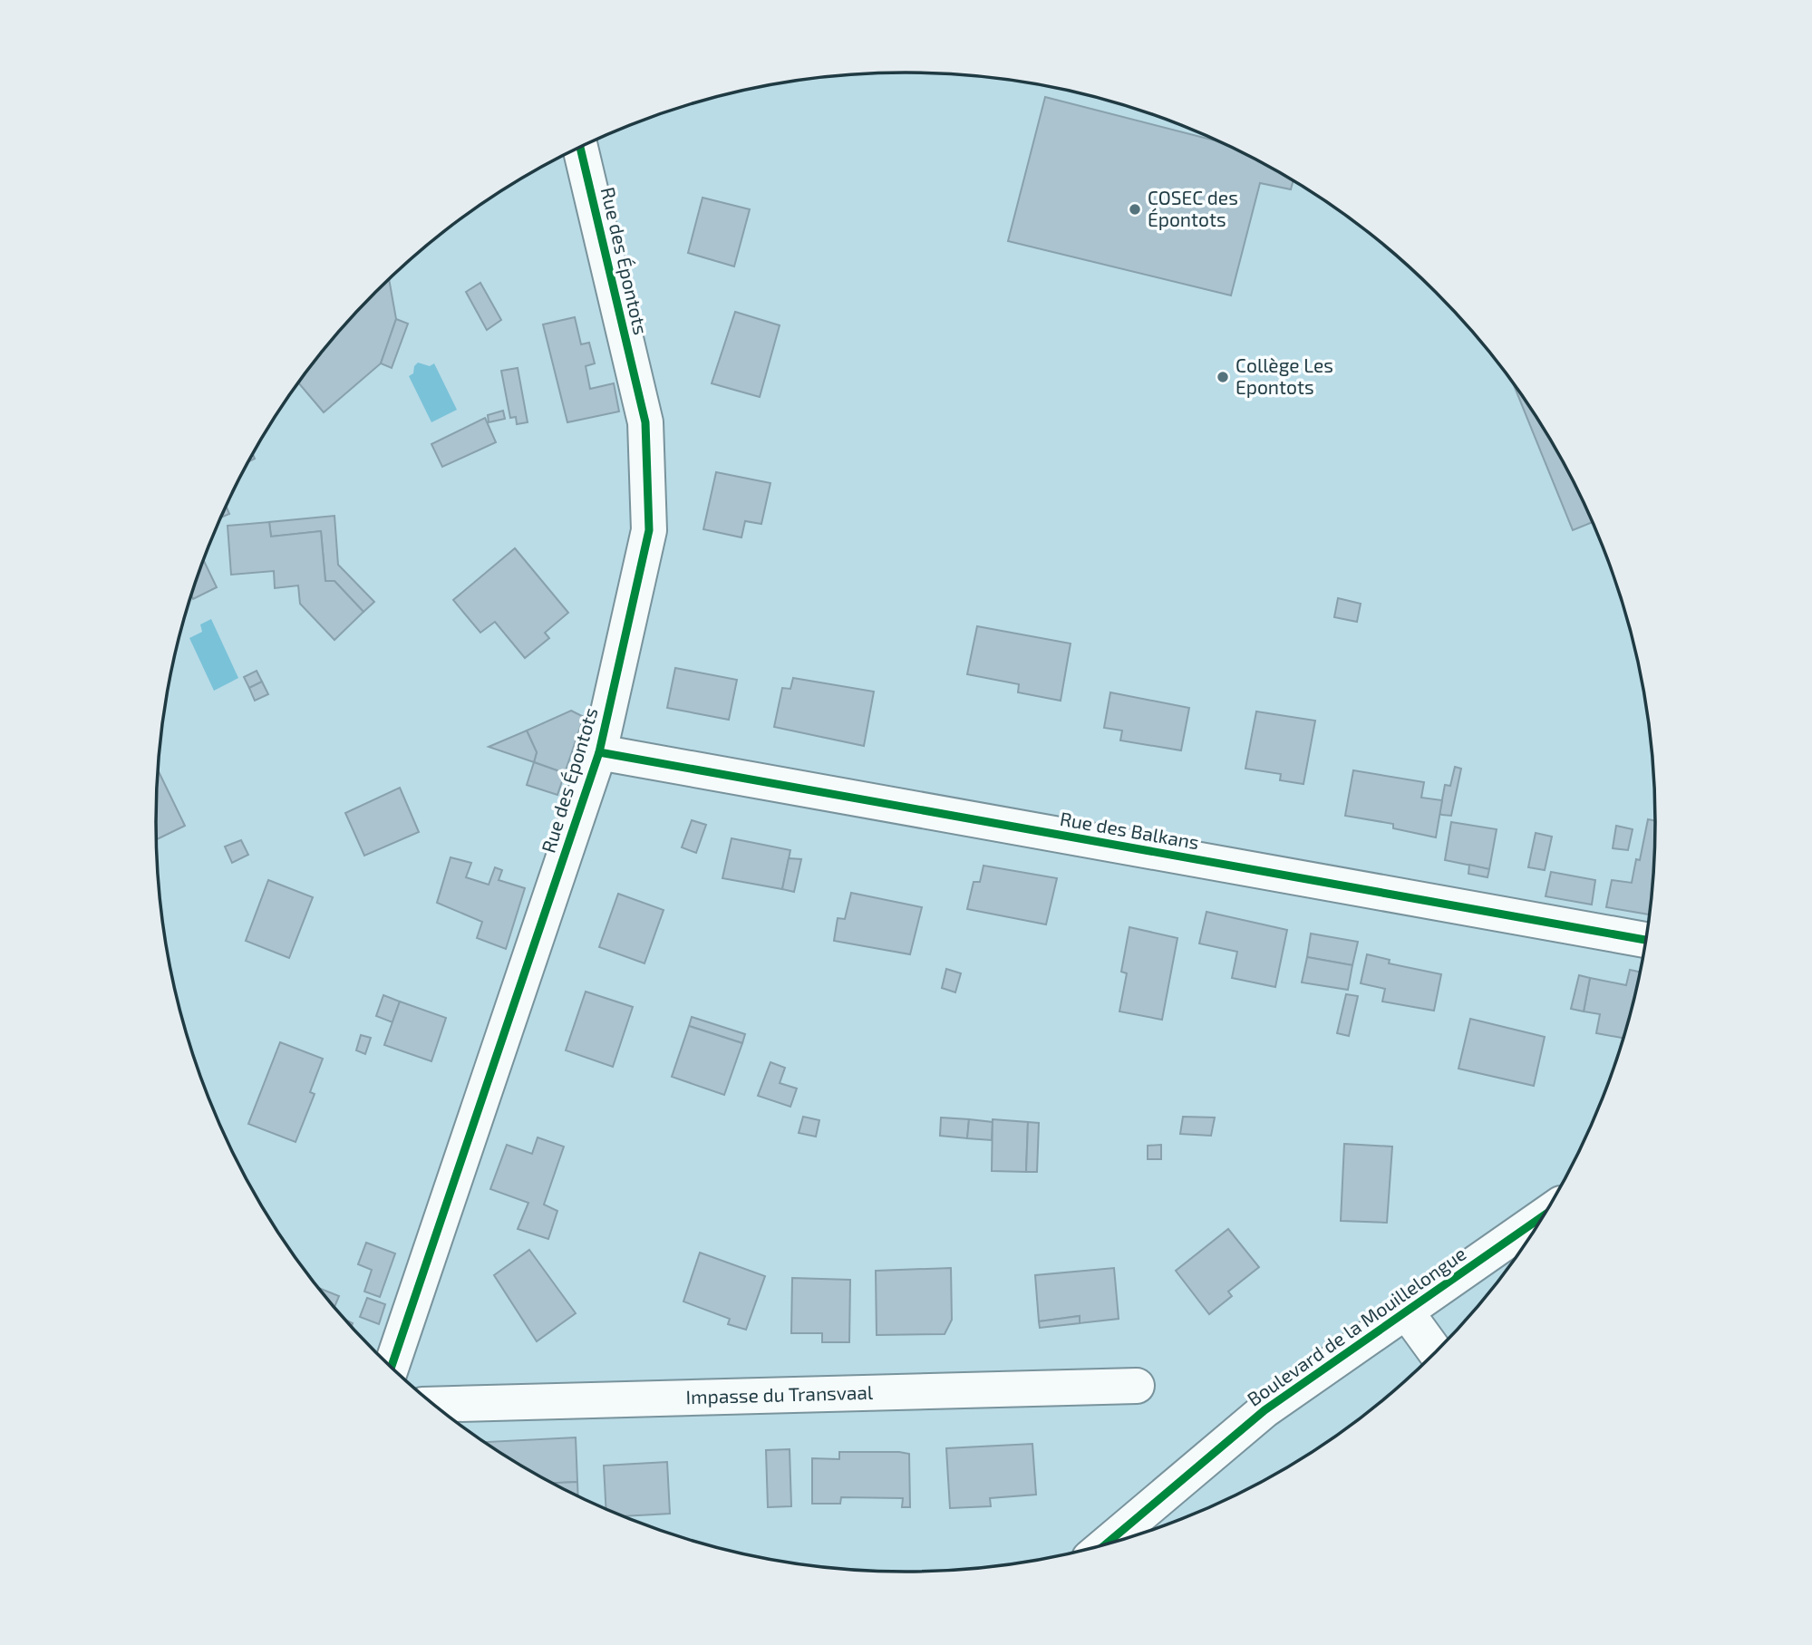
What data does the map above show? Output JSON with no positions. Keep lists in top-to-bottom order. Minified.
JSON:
{"streets":{"street":["Rue des Épontots","Rue des Balkans","Boulevard de la Mouillelongue","Impasse du Transvaal"]},"crossings":[["Rue des Épontots","Rue des Balkans"]],"places":["COSEC des Épontots","Collège Les Epontots"]}
